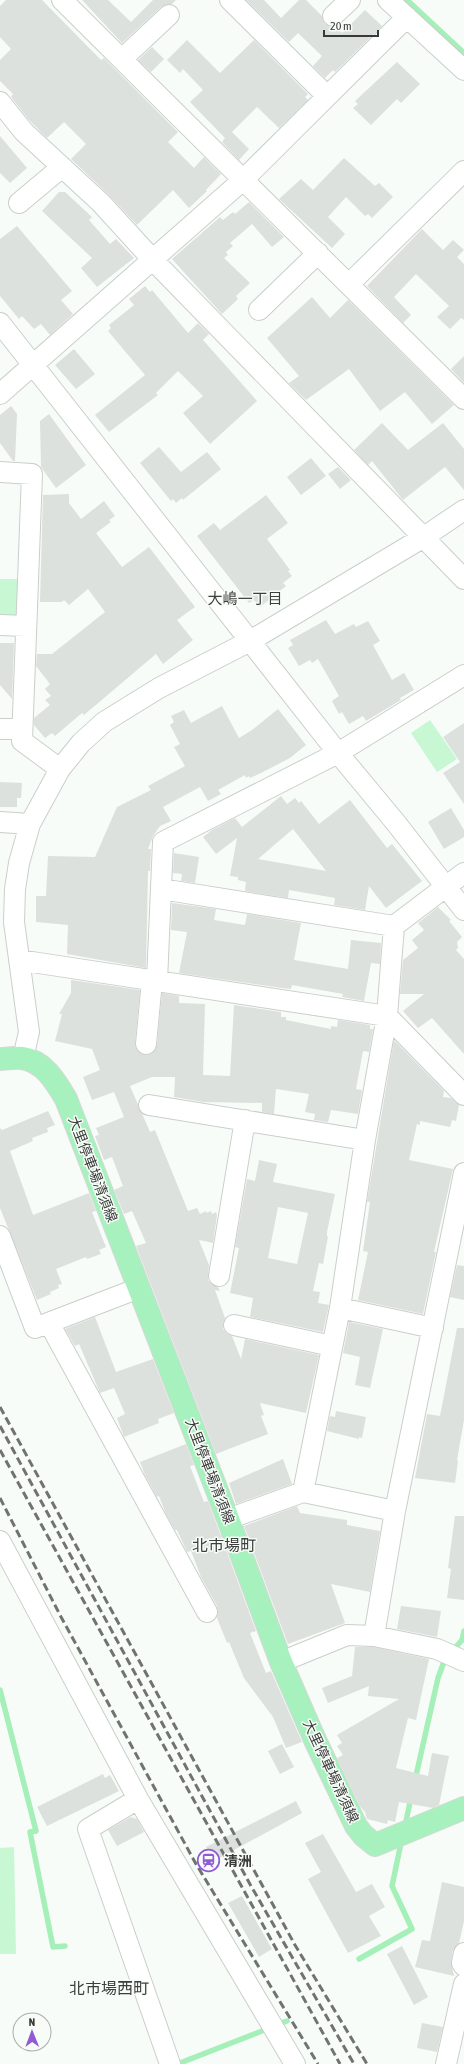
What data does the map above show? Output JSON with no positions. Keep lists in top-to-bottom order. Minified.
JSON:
{"streets":{"main road":["大里停車場清須線"]},"districts":["大嶋一丁目","北市場町","北市場西町"],"places":{"station":["清洲"]},"scale_bar":"20 m","north":"top"}
